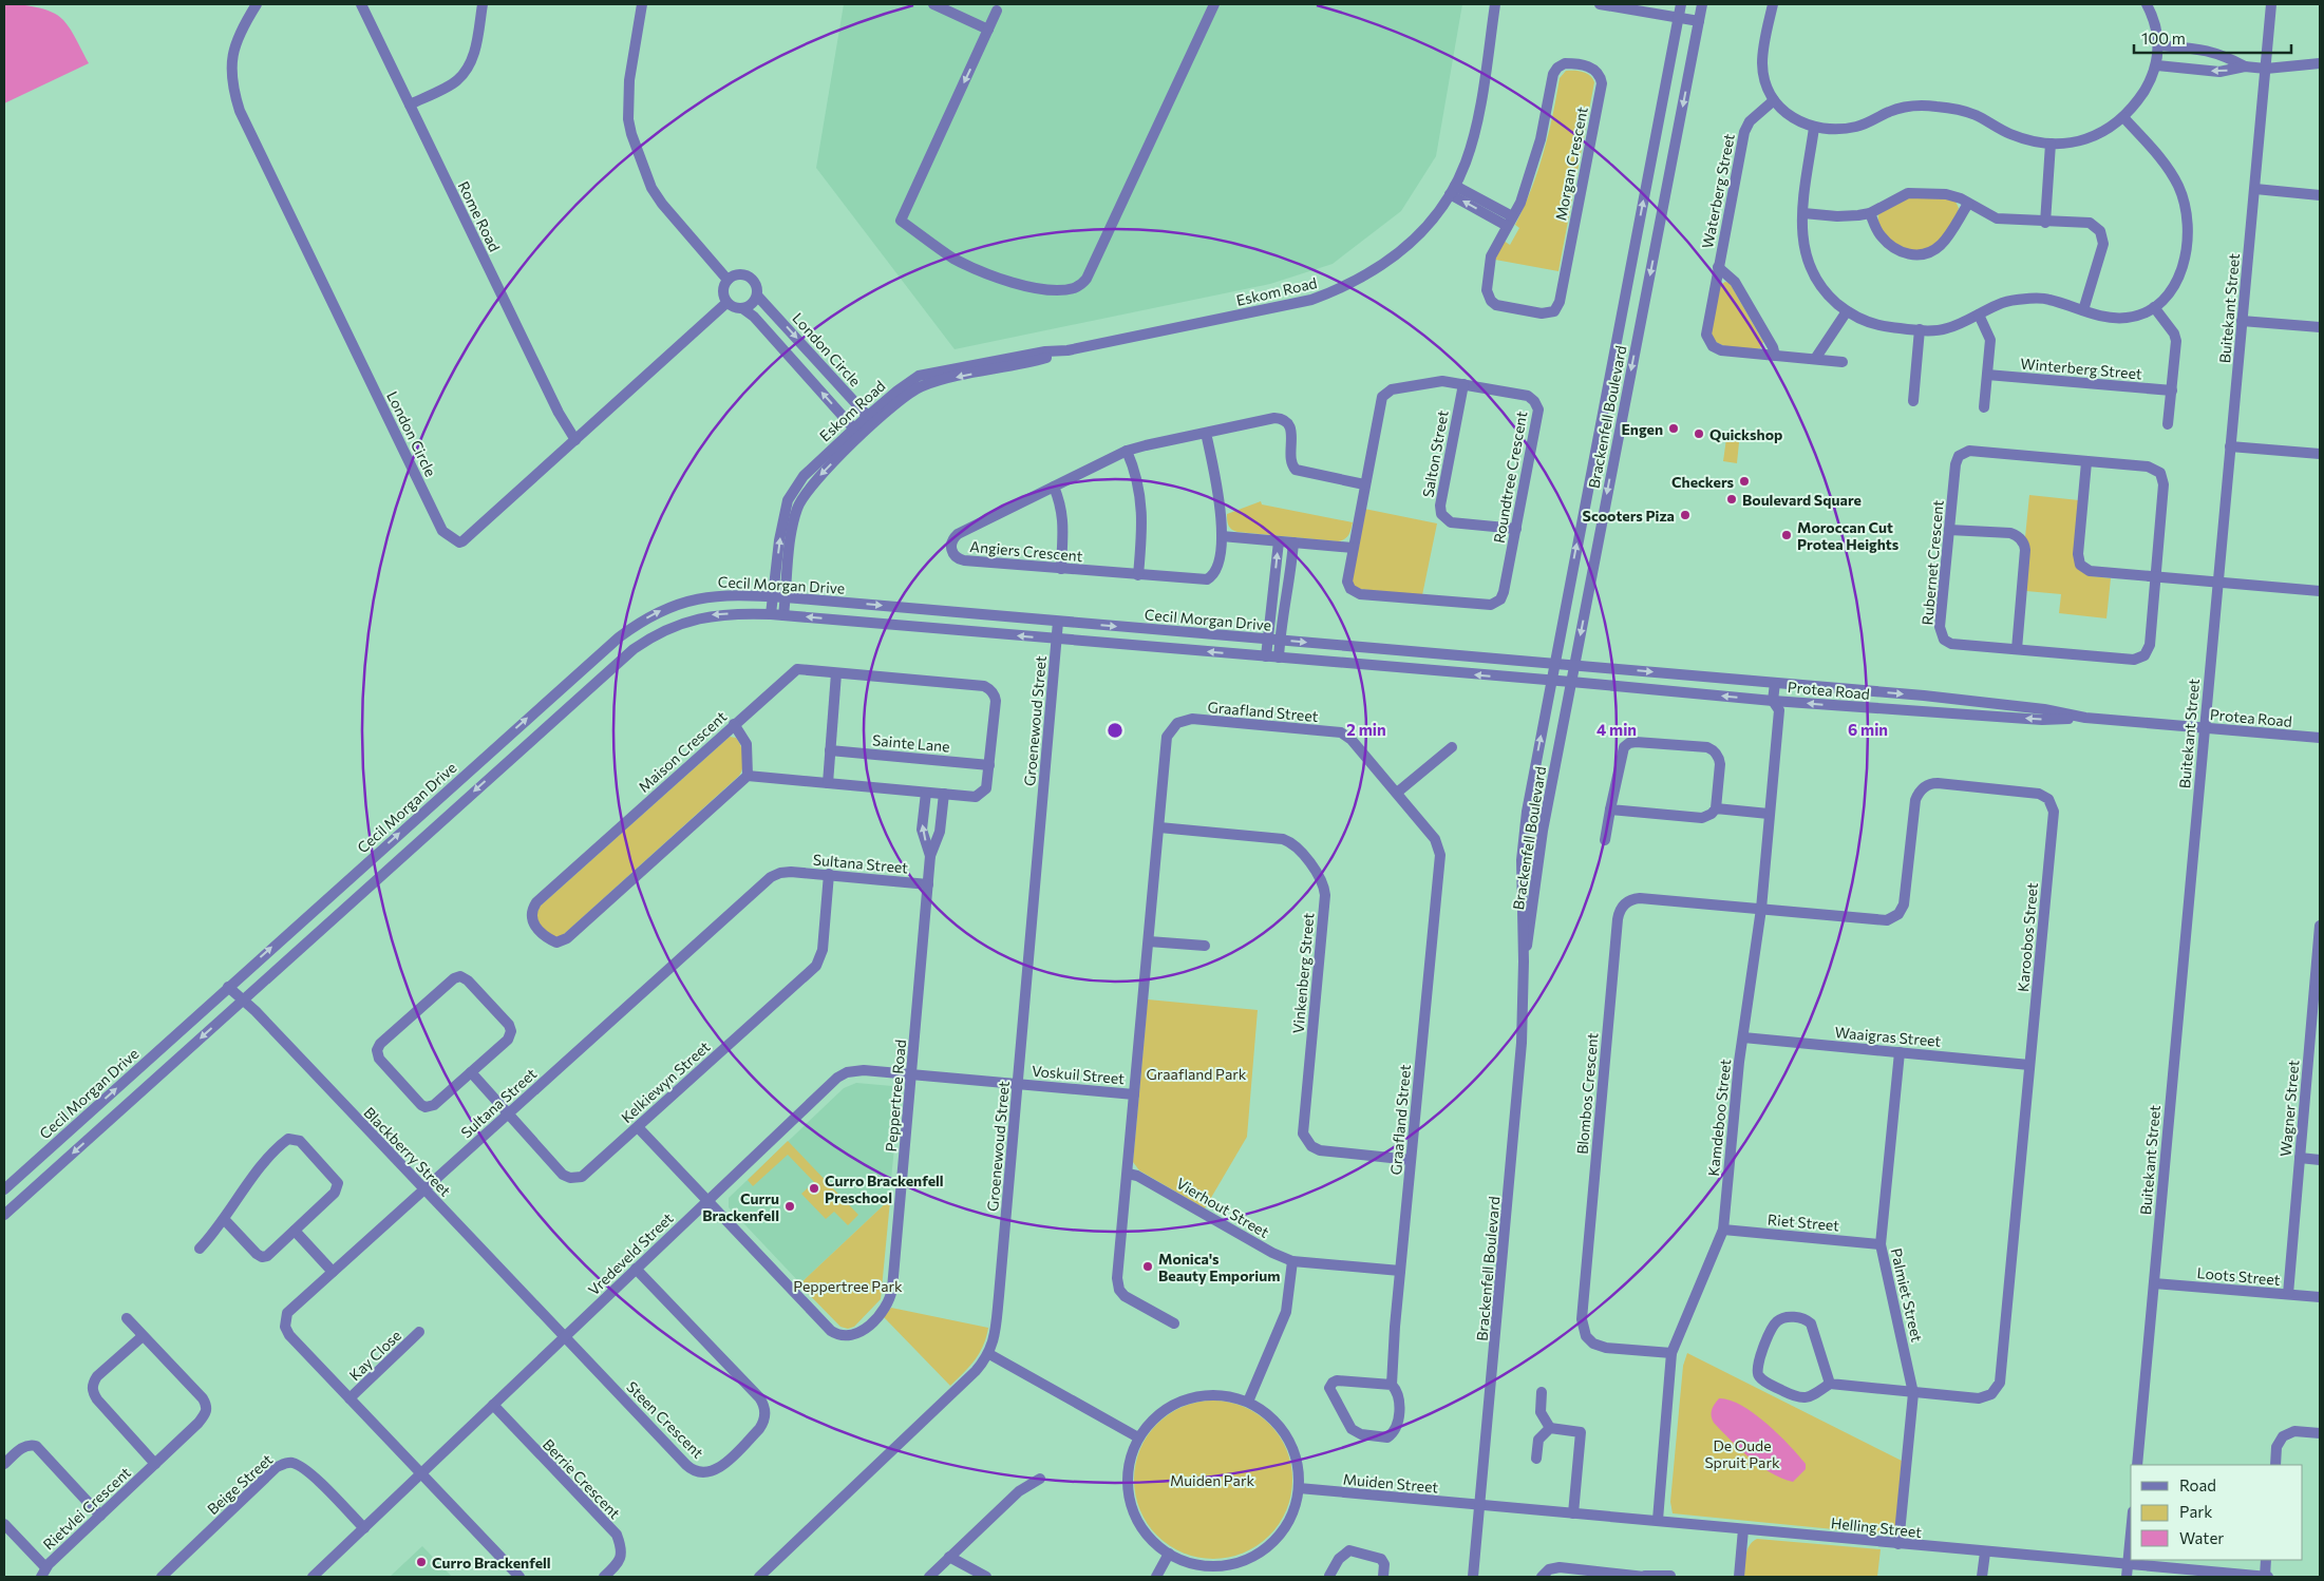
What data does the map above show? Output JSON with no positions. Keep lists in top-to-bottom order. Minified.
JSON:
{"streets":{"street":["Morgan Crescent","Waterberg Street","Rome Road","Eskom Road","Buitekant Street","London Circle","Winterberg Street","Brackenfell Boulevard","Salton Street","Roundtree Crescent","Angiers Crescent","Rubernet Crescent","Cecil Morgan Drive","Protea Road","Graafland Street","Groenewoud Street","Sainte Lane","Maison Crescent","Sultana Street","Karoobos Street","Vinkenberg Street","Waaigras Street","Voskuil Street","Kelkiewyn Street","Blombos Crescent","Peppertree Road","Wagner Street","Kamdeboo Street","Blackberry Street","Vierhout Street","Riet Street","Vredeveld Street","Loots Street","Palmiet Street","Kay Close","Steen Crescent","Berrie Crescent","Muiden Street","Beige Street","Rietvlei Crescent","Helling Street"]},"crossings":[["Rome Road","London Circle"],["Eskom Road","London Circle"],["Eskom Road","Cecil Morgan Drive"],["Buitekant Street","Protea Road"],["Buitekant Street","Loots Street"],["Brackenfell Boulevard","Cecil Morgan Drive"],["Brackenfell Boulevard","Protea Road"],["Brackenfell Boulevard","Muiden Street"],["Brackenfell Boulevard","Helling Street"],["Salton Street","Roundtree Crescent"],["Roundtree Crescent","Angiers Crescent"],["Cecil Morgan Drive","Protea Road"],["Cecil Morgan Drive","Groenewoud Street"],["Cecil Morgan Drive","Blackberry Street"],["Protea Road","Kamdeboo Street"],["Graafland Street","Vinkenberg Street"],["Graafland Street","Voskuil Street"],["Graafland Street","Vierhout Street"],["Groenewoud Street","Voskuil Street"],["Groenewoud Street","Vredeveld Street"],["Sainte Lane","Maison Crescent"],["Sultana Street","Kelkiewyn Street"],["Sultana Street","Peppertree Road"],["Sultana Street","Blackberry Street"],["Sultana Street","Vredeveld Street"],["Sultana Street","Kay Close"],["Karoobos Street","Waaigras Street"],["Karoobos Street","Blombos Crescent"],["Karoobos Street","Kamdeboo Street"],["Karoobos Street","Palmiet Street"],["Waaigras Street","Kamdeboo Street"],["Waaigras Street","Palmiet Street"],["Voskuil Street","Vredeveld Street"],["Kelkiewyn Street","Peppertree Road"],["Blombos Crescent","Kamdeboo Street"],["Peppertree Road","Vredeveld Street"],["Wagner Street","Loots Street"],["Kamdeboo Street","Riet Street"],["Kamdeboo Street","Helling Street"],["Blackberry Street","Vredeveld Street"],["Blackberry Street","Steen Crescent"],["Riet Street","Palmiet Street"],["Vredeveld Street","Steen Crescent"],["Vredeveld Street","Berrie Crescent"],["Vredeveld Street","Beige Street"],["Palmiet Street","Helling Street"],["Muiden Street","Helling Street"]],"parks":["Graafland Park","Peppertree Park","De Oude Spruit Park","Muiden Park"],"places":["Engen","Quickshop","Checkers","Boulevard Square","Scooters Piza","Moroccan Cut Protea Heights","Curro Brackenfell Preschool","Curru Brackenfell","Monica's Beauty Emporium","Curro Brackenfell"],"legend":["Road","Park","Water"],"scale_bar":"100 m","rings":["2 min","4 min","6 min"]}
